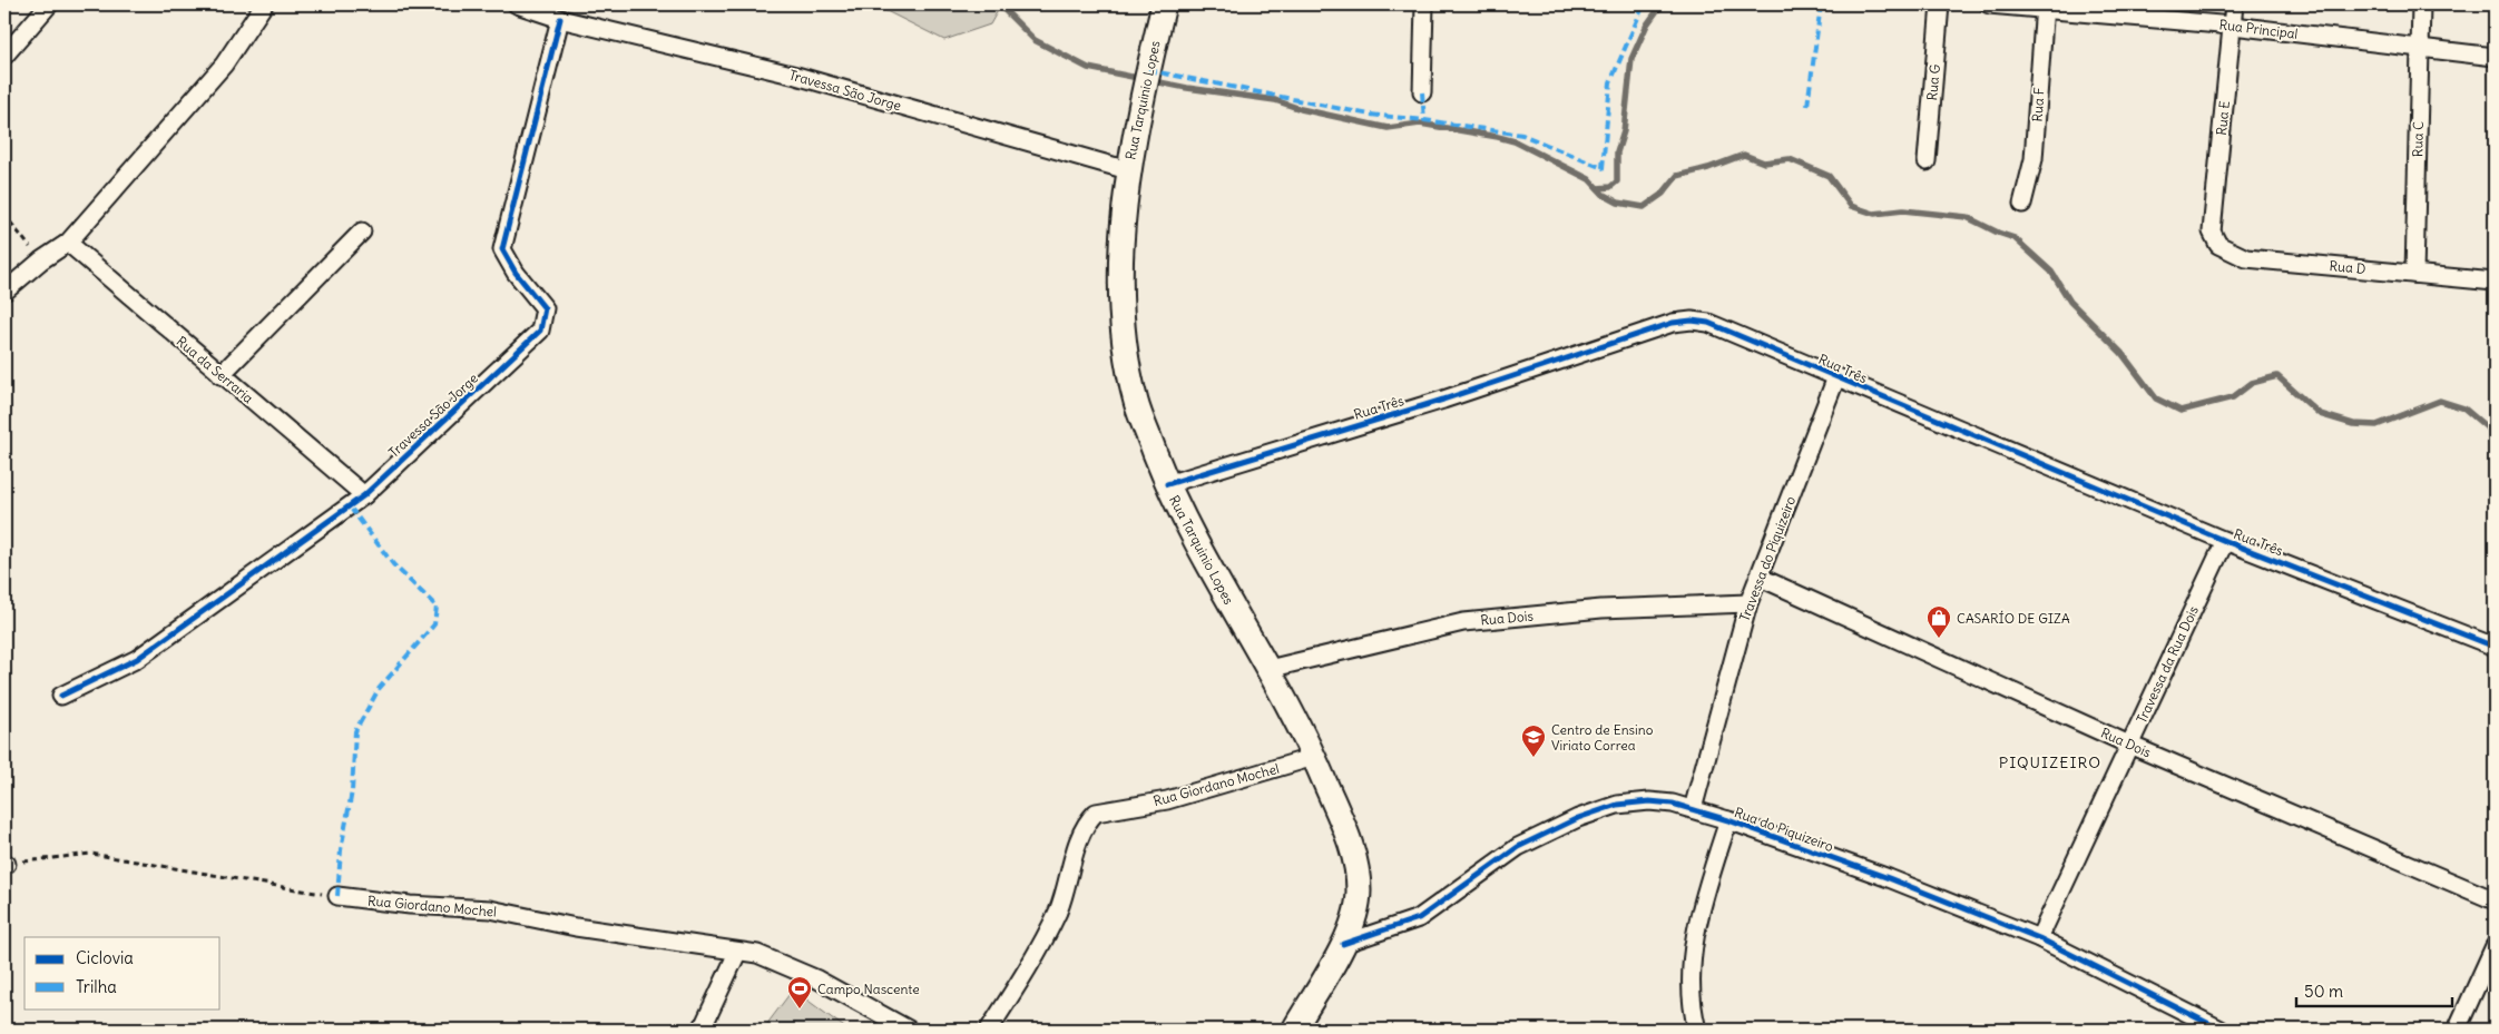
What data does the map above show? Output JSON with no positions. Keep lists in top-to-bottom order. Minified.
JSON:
{"streets":{"main road":["Rua Tarquinio Lopes"],"street":["Rua Principal","Rua G","Travessa São Jorge","Rua F","Rua E","Rua C","Rua D","Rua Três","Rua da Serraria","Travessa do Piquizeiro","Rua Dois","Travessa da Rua Dois","Rua Giordano Mochel","Rua do Piquizeiro"]},"crossings":[["Rua Principal","Rua F"],["Rua Principal","Rua E"],["Rua Principal","Rua C"],["Travessa São Jorge","Rua Tarquinio Lopes"],["Travessa São Jorge","Rua da Serraria"],["Rua Tarquinio Lopes","Rua Três"],["Rua Tarquinio Lopes","Rua Dois"],["Rua Tarquinio Lopes","Rua Giordano Mochel"],["Rua Tarquinio Lopes","Rua do Piquizeiro"],["Rua E","Rua D"],["Rua C","Rua D"],["Rua Três","Travessa do Piquizeiro"],["Rua Três","Travessa da Rua Dois"],["Travessa do Piquizeiro","Rua Dois"],["Travessa do Piquizeiro","Rua do Piquizeiro"],["Rua Dois","Travessa da Rua Dois"],["Travessa da Rua Dois","Rua do Piquizeiro"]],"districts":["PIQUIZEIRO"],"places":{"shop":["CASARÍO DE GIZA"],"school or university":["Centro de Ensino Viriato Correa"],"sports":["Campo Nascente"]},"legend":["Ciclovia","Trilha"],"scale_bar":"50 m"}
